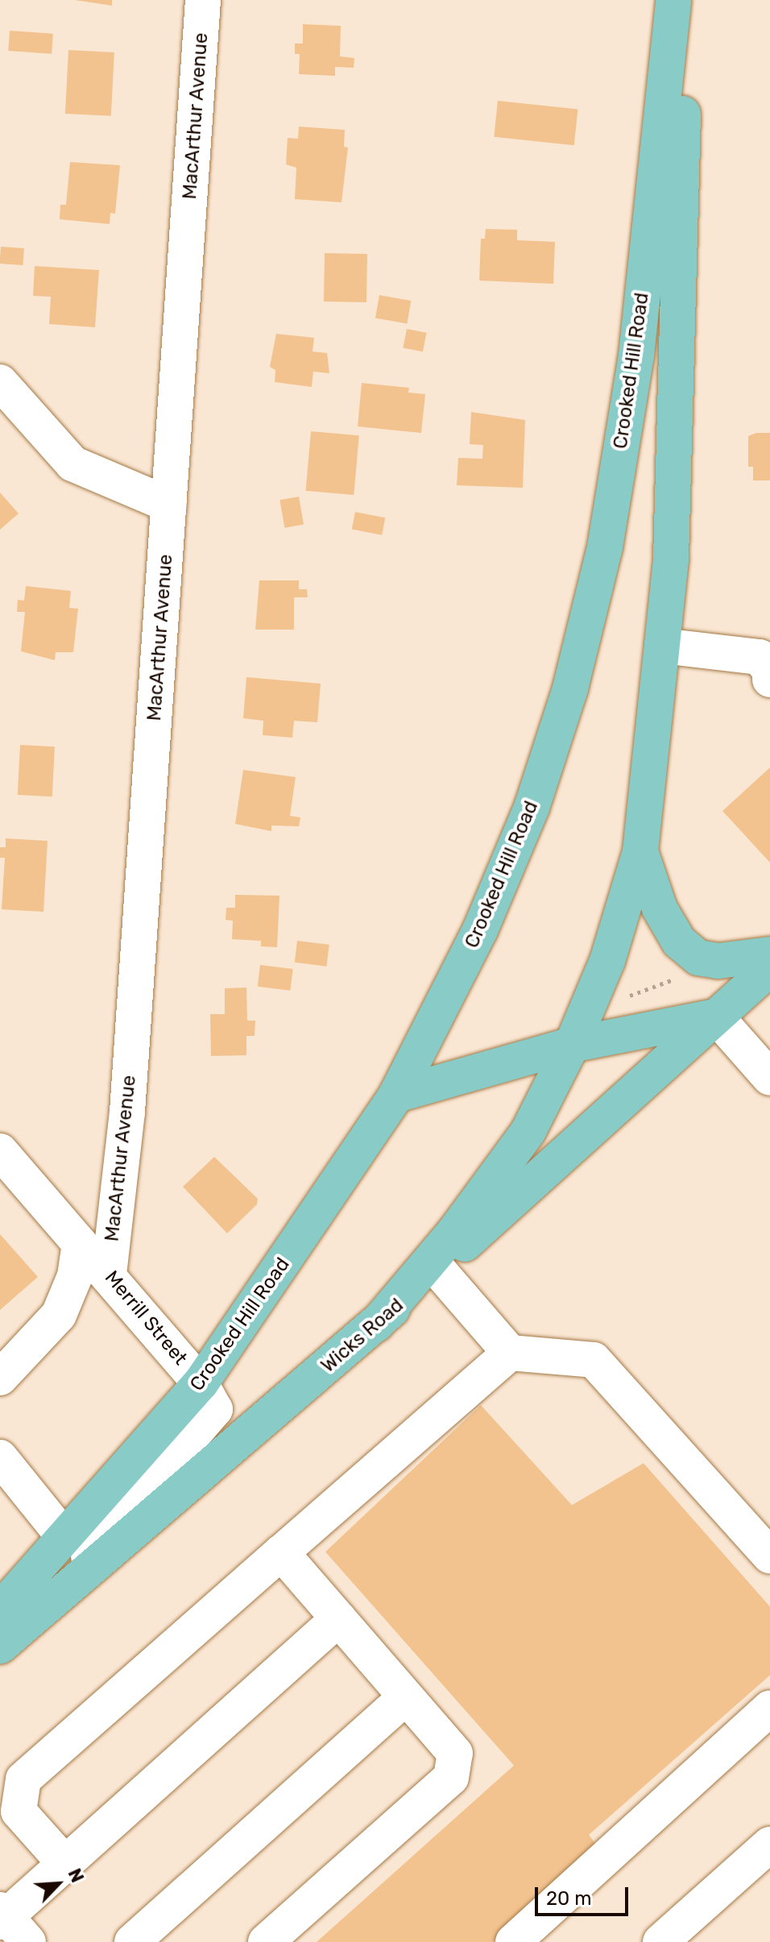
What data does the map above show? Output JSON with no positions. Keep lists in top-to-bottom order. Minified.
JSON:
{"streets":{"main road":["Crooked Hill Road","Wicks Road"],"street":["MacArthur Avenue","Merrill Street"]},"crossings":[["MacArthur Avenue","Merrill Street"],["Crooked Hill Road","Merrill Street"],["Crooked Hill Road","Wicks Road"],["Merrill Street","Wicks Road"]],"scale_bar":"20 m","north":"top right"}
